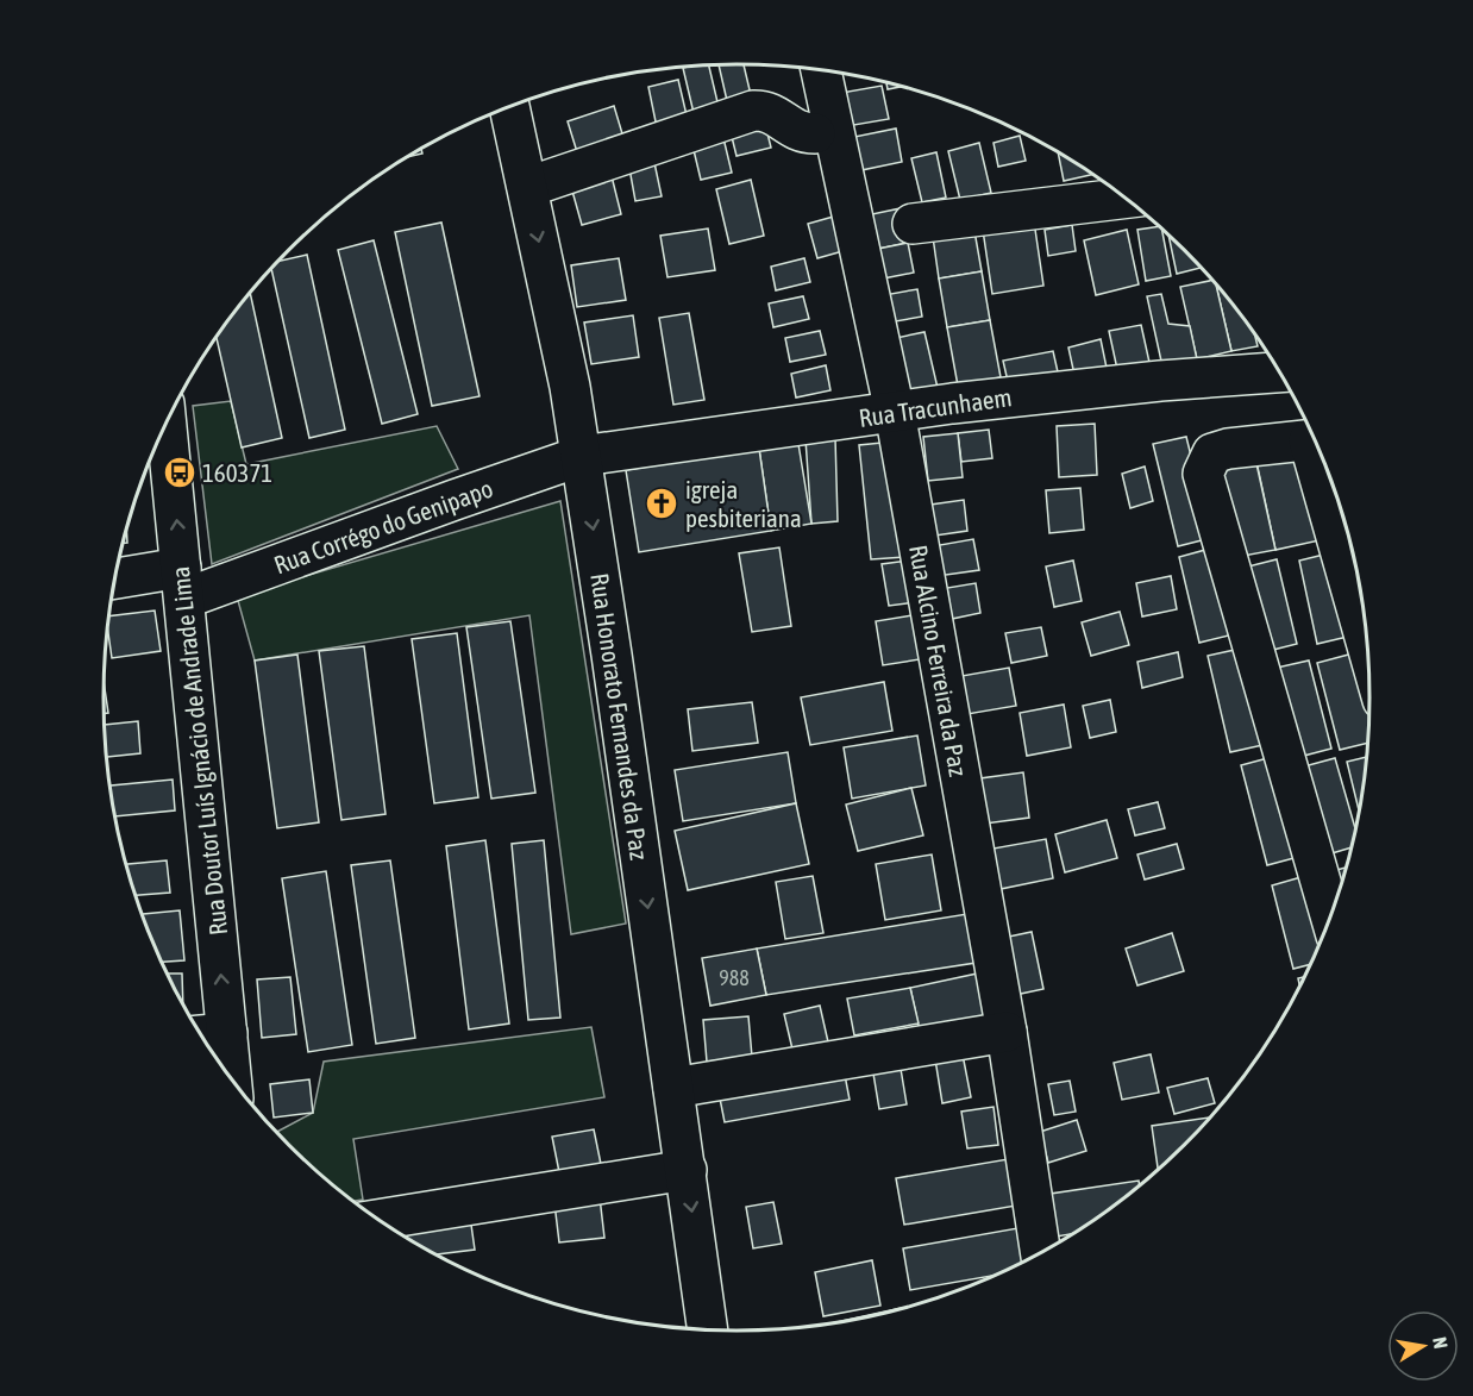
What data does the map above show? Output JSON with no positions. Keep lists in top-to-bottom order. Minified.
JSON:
{"streets":{"street":["Rua Tracunhaem","Rua Corrégo do Genipapo","Rua Alcino Ferreira da Paz","Rua Honorato Fernandes da Paz","Rua Doutor Luís Ignácio de Andrade Lima"]},"crossings":[["Rua Tracunhaem","Rua Corrégo do Genipapo"],["Rua Tracunhaem","Rua Alcino Ferreira da Paz"],["Rua Tracunhaem","Rua Honorato Fernandes da Paz"],["Rua Corrégo do Genipapo","Rua Honorato Fernandes da Paz"],["Rua Corrégo do Genipapo","Rua Doutor Luís Ignácio de Andrade Lima"]],"one_way":["Rua Honorato Fernandes da Paz","Rua Doutor Luís Ignácio de Andrade Lima"],"places":{"bus stop":["160371"],"church":["igreja pesbiteriana"]},"house_numbers":["988"],"north":"right"}
